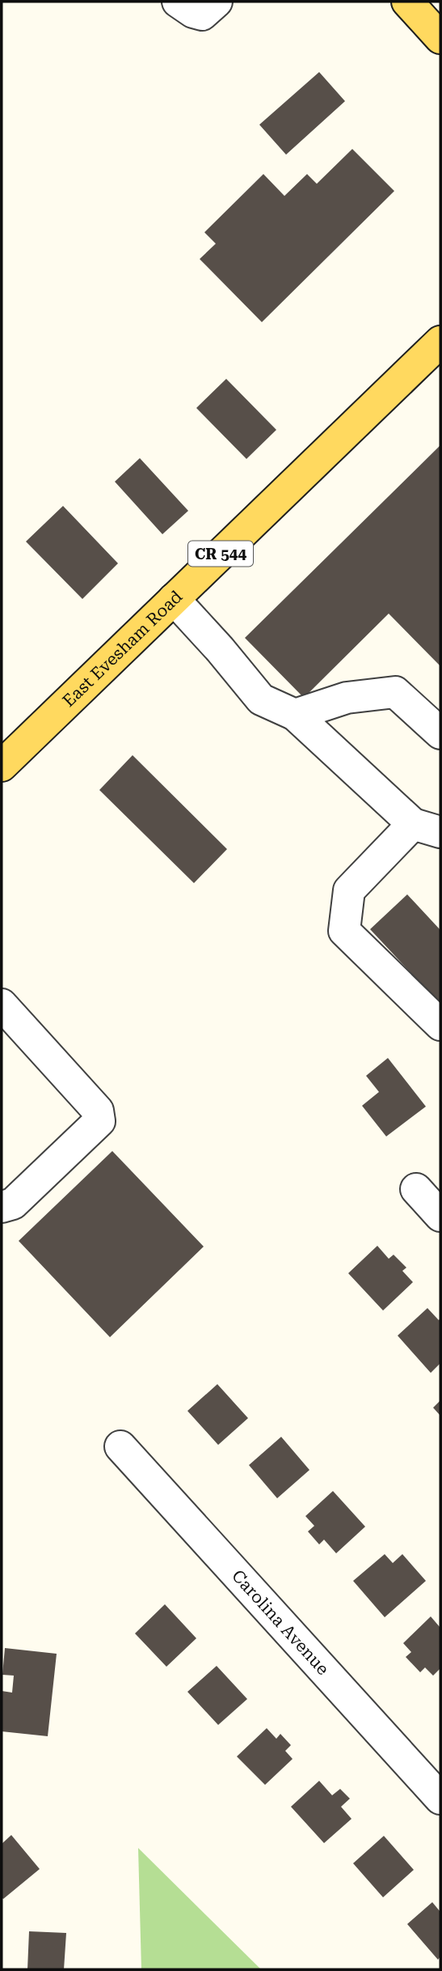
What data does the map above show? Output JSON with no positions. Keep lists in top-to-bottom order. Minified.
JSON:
{"streets":{"main road":["CR 544","East Evesham Road"],"street":["Carolina Avenue"]}}
